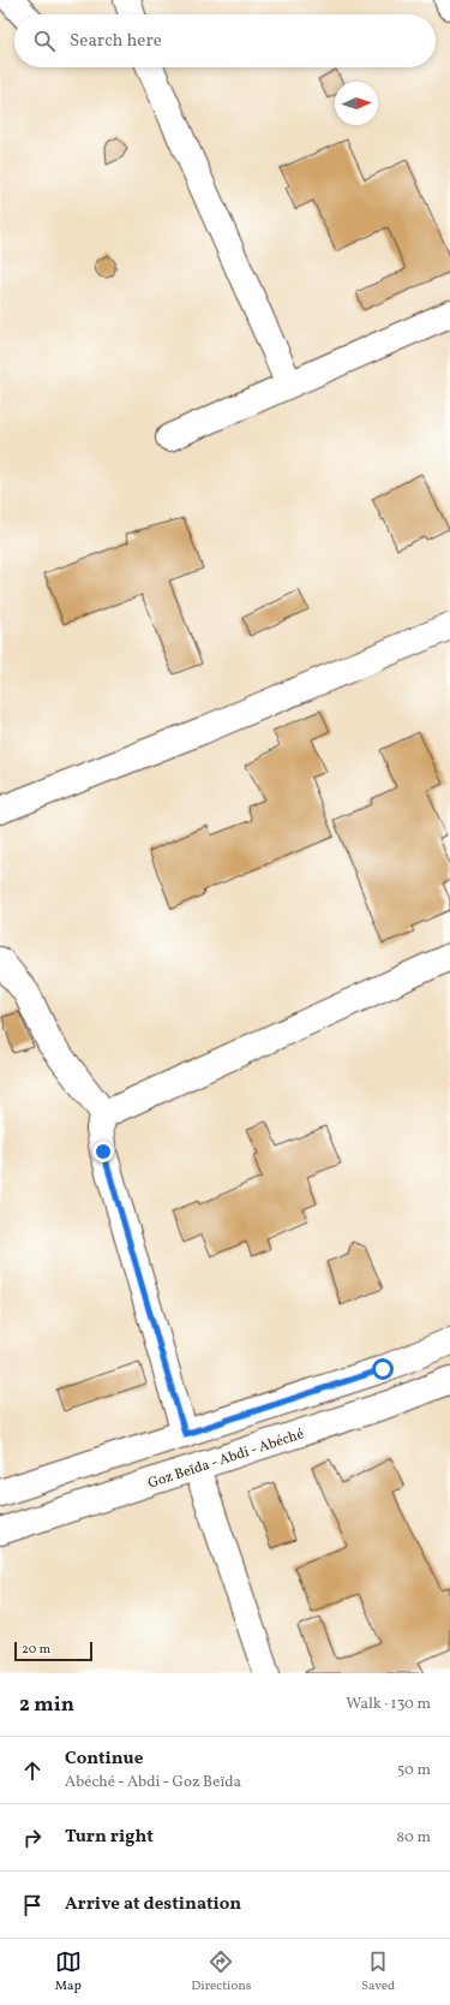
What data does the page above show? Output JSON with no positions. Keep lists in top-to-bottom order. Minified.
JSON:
{"streets":{"street":["Goz Beïda - Abdi - Abéché"]},"scale_bar":"20 m","north":"right","page":{"search":"Search here","scale":"20 m","heading":["2 min","Walk · 130 m"],"list":[["Continue","Abéché - Abdi - Goz Beïda","50 m"],["Turn right","80 m"],"Arrive at destination"],"nav":["Map","Directions","Saved"]}}
